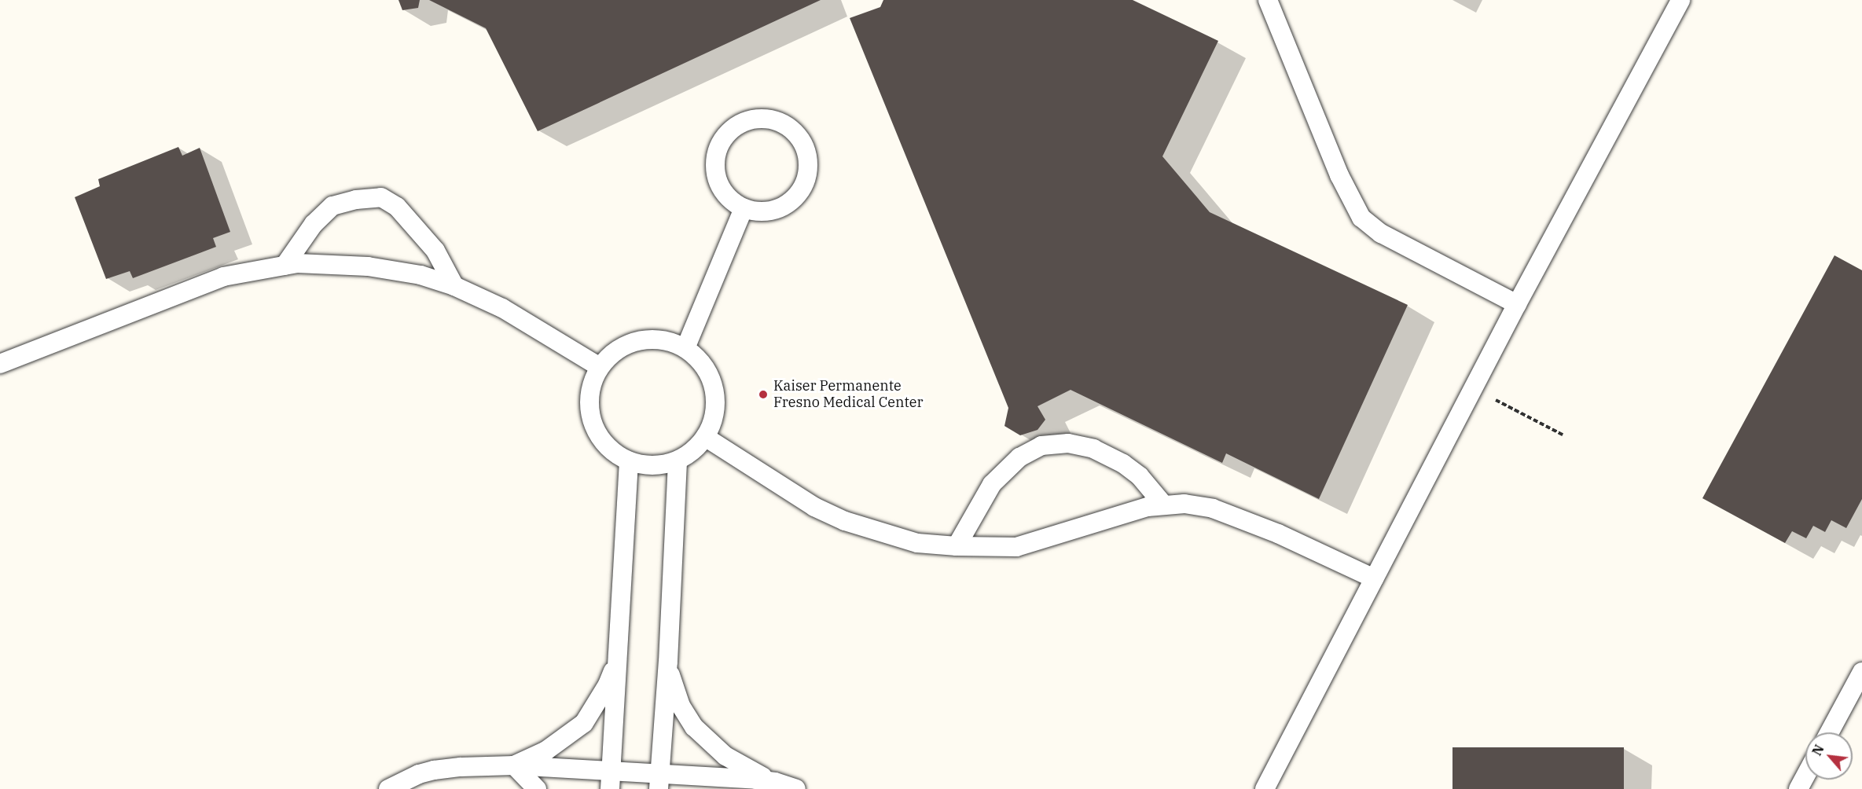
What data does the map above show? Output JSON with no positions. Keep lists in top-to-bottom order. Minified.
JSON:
{"places":["Kaiser Permanente Fresno Medical Center"],"north":"top left"}
